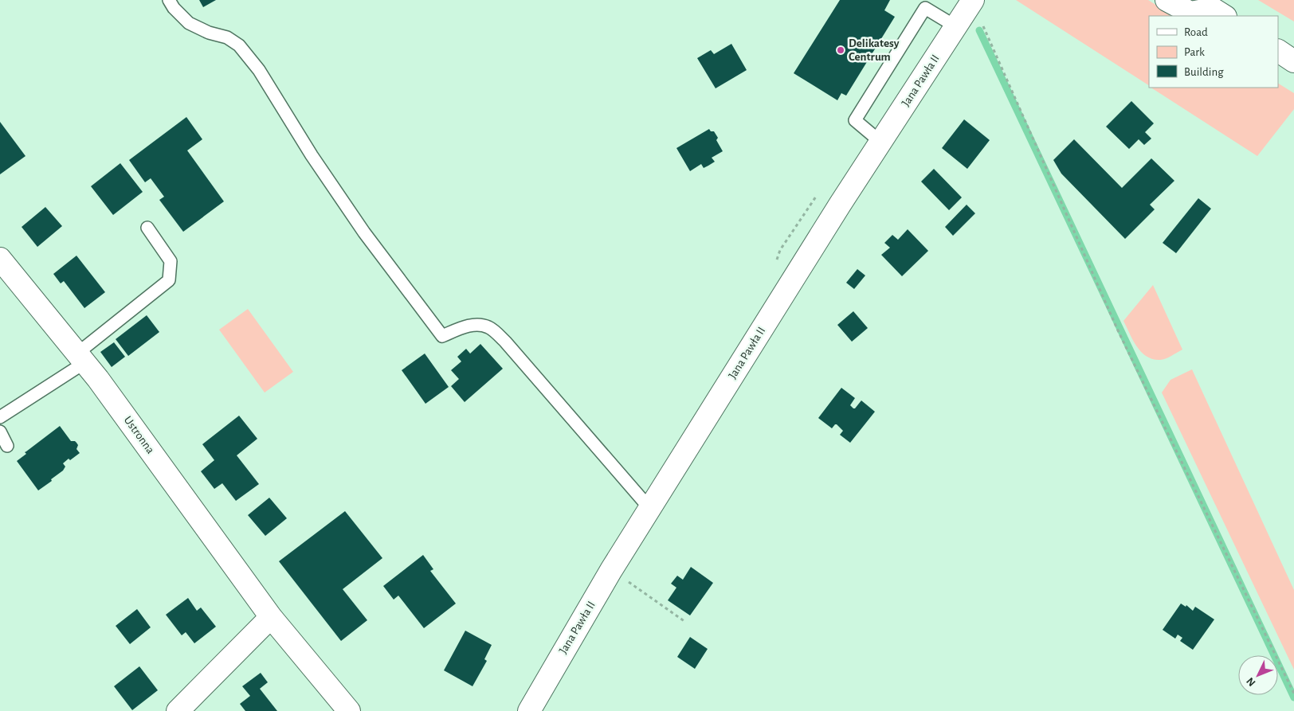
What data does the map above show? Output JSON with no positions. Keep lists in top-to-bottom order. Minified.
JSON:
{"streets":{"street":["Jana Pawła II","Ustronna"]},"places":["Delikatesy Centrum"],"legend":["Road","Park","Building"],"north":"bottom left"}
